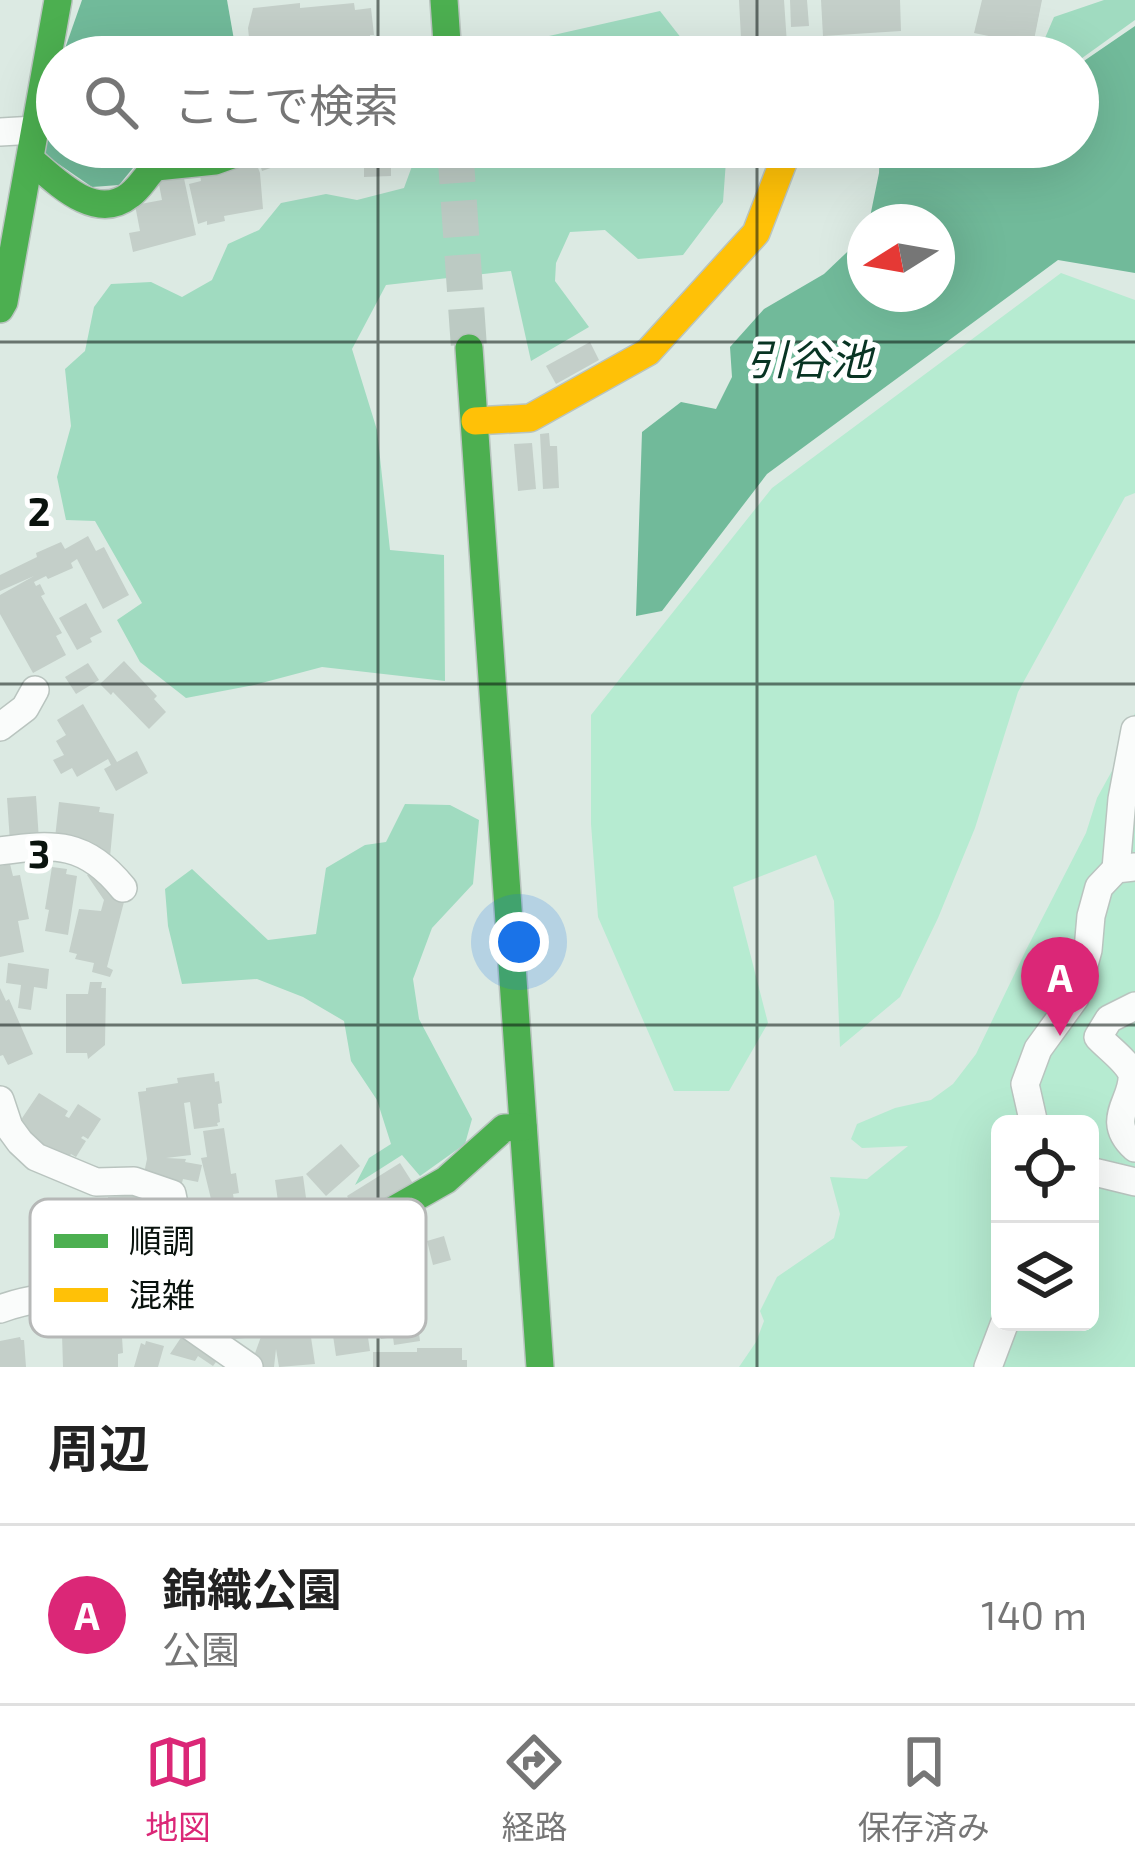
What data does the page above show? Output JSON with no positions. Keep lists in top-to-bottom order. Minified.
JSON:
{"water":["引谷池"],"legend":["順調","混雑"],"north":"left","page":{"search":"ここで検索","pins":"A","heading":"周辺","list":[{"mark":"A","name":"錦織公園","note":"公園","value":"140 m"}],"nav":["地図","経路","保存済み"]},"grid":{"rows":["2","3"]}}
